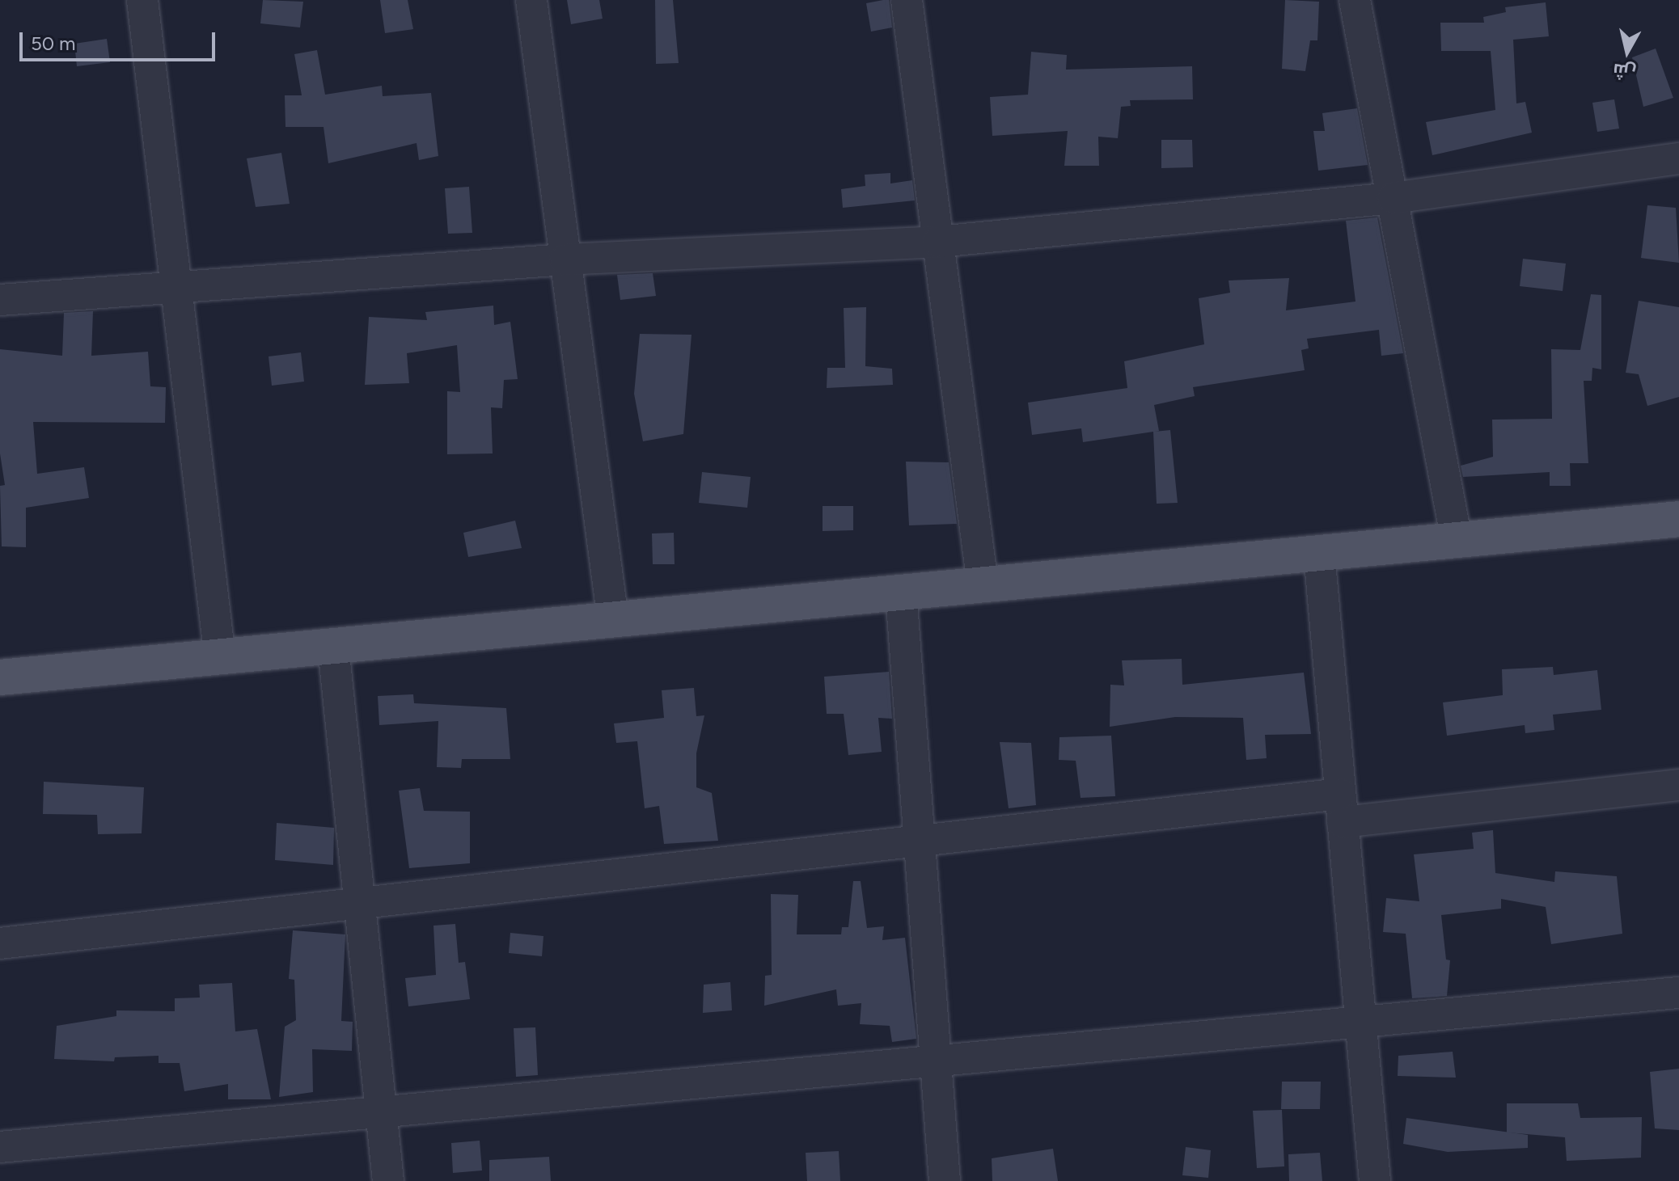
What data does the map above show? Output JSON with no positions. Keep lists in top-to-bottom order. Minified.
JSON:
{"scale_bar":"50 m","north":"bottom"}
